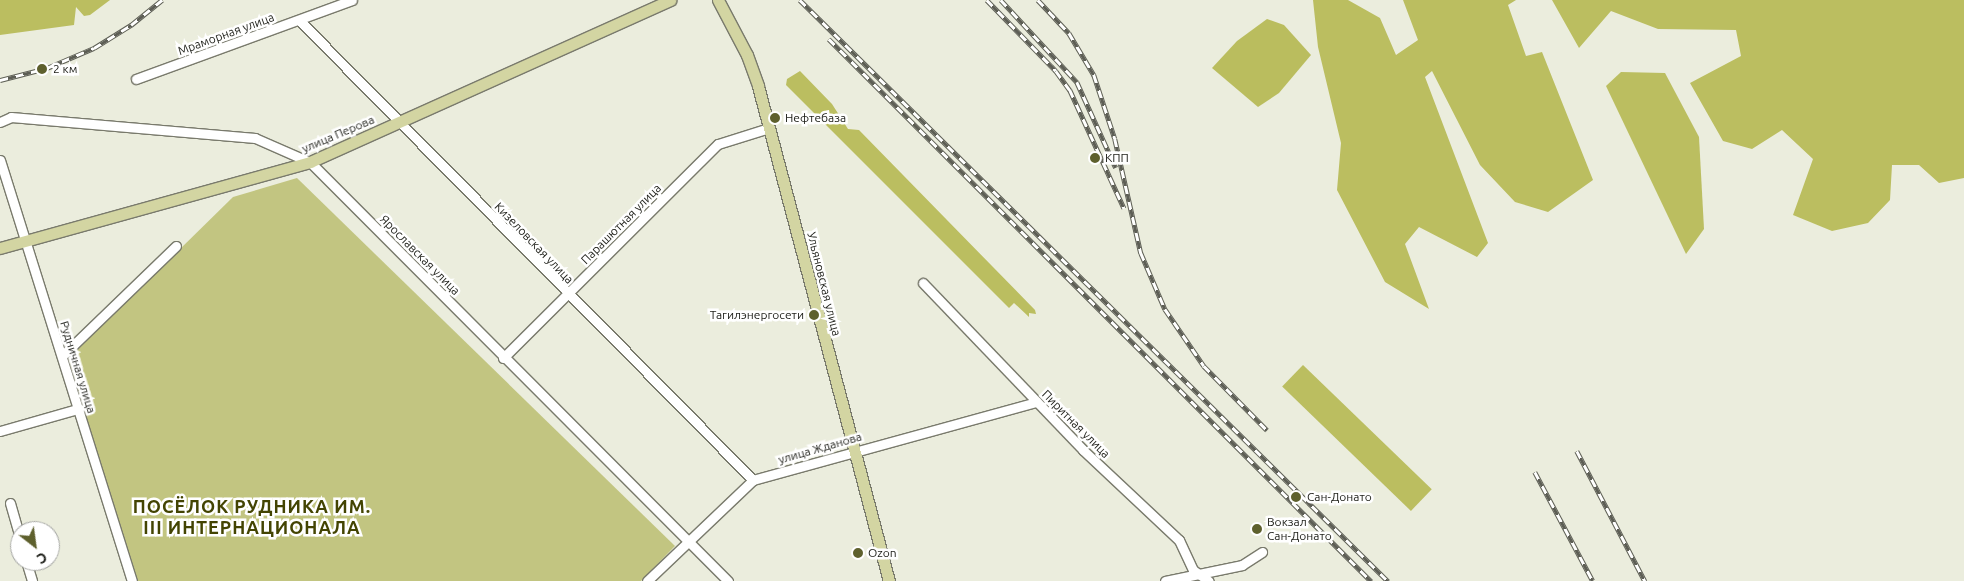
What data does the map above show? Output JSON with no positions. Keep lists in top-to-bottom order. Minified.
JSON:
{"streets":{"main road":["улица Перова","Ульяновская улица"],"street":["Мраморная улица","Парашютная улица","Кизеловская улица","Ярославская улица","Рудничная улица","Пиритная улица","улица Жданова"]},"crossings":[["Мраморная улица","Кизеловская улица"],["улица Перова","Кизеловская улица"],["улица Перова","Ярославская улица"],["улица Перова","Рудничная улица"],["Парашютная улица","Кизеловская улица"],["Парашютная улица","Ярославская улица"],["Парашютная улица","Ульяновская улица"],["Кизеловская улица","улица Жданова"],["Ярославская улица","улица Жданова"],["Ульяновская улица","улица Жданова"],["Пиритная улица","улица Жданова"]],"districts":["ПОСЁЛОК РУДНИКА ИМ. III ИНТЕРНАЦИОНАЛА"],"places":["2 км","Нефтебаза","КПП","Тагилэнергосети","Сан-Донато","Вокзал Сан-Донато","Ozon"],"north":"bottom right"}
